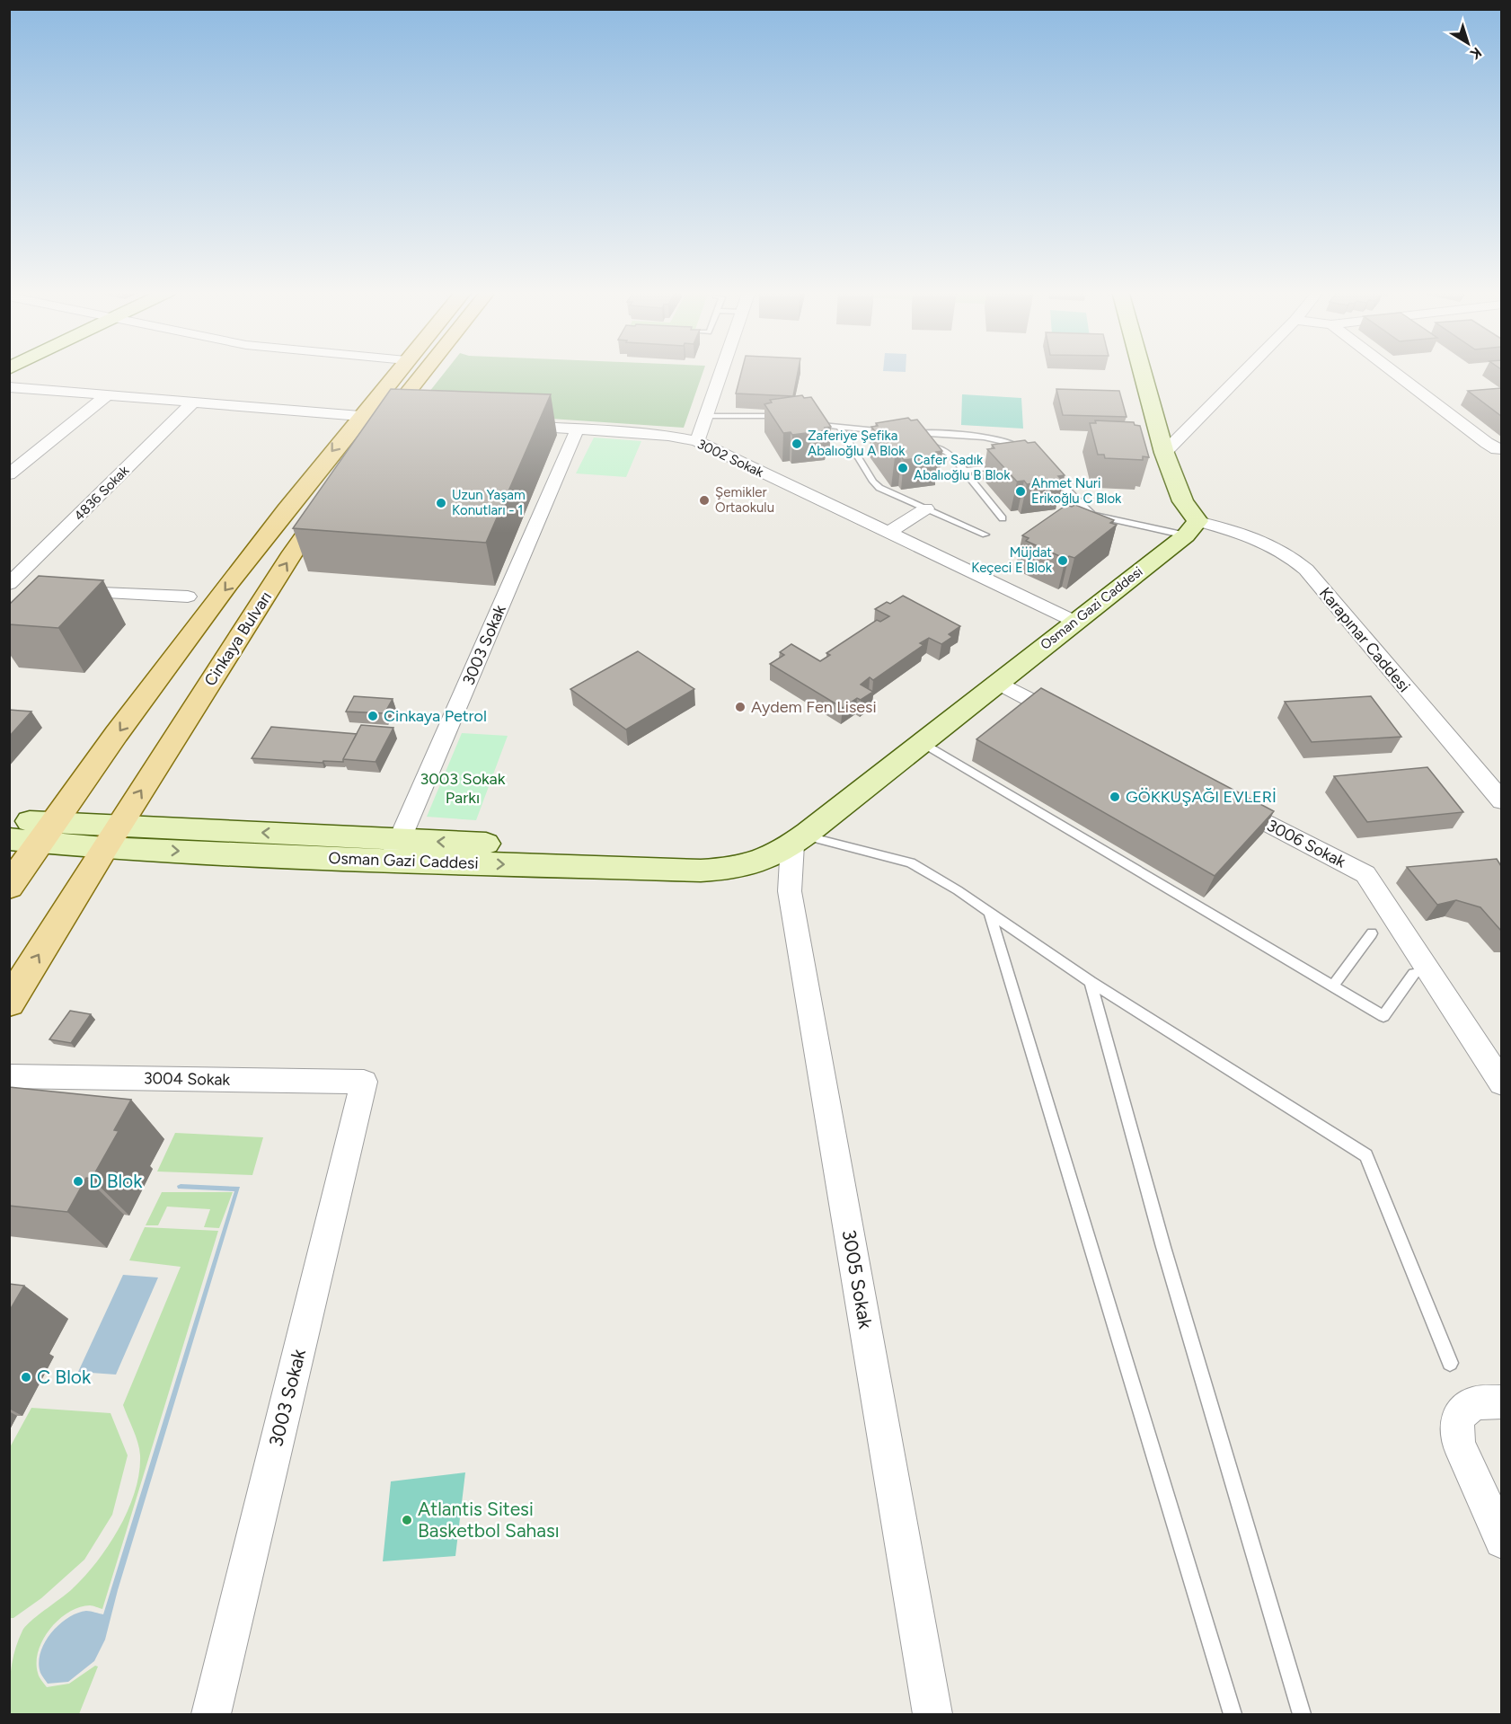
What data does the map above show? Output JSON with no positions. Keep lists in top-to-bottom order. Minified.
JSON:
{"streets":{"main road":["Cinkaya Bulvarı"],"street":["3002 Sokak","4836 Sokak","Osman Gazi Caddesi","Karapınar Caddesi","3003 Sokak","3006 Sokak","3004 Sokak","3005 Sokak"]},"crossings":[["3002 Sokak","Osman Gazi Caddesi"],["3002 Sokak","3003 Sokak"],["Osman Gazi Caddesi","Cinkaya Bulvarı"],["Osman Gazi Caddesi","Karapınar Caddesi"],["Osman Gazi Caddesi","3003 Sokak"],["Osman Gazi Caddesi","3005 Sokak"],["3003 Sokak","3004 Sokak"]],"parks":["3003 Sokak Parkı"],"places":["Zaferiye Şefika Abalıoğlu A Blok","Cafer Sadık Abalıoğlu B Blok","Ahmet Nuri Erikoğlu C Blok","Şemikler Ortaokulu","Uzun Yaşam Konutları - 1","Müjdat Keçeci E Blok","Aydem Fen Lisesi","Cinkaya Petrol","GÖKKUŞAĞI EVLERİ","D Blok","C Blok","Atlantis Sitesi Basketbol Sahası"],"north":"bottom right"}
